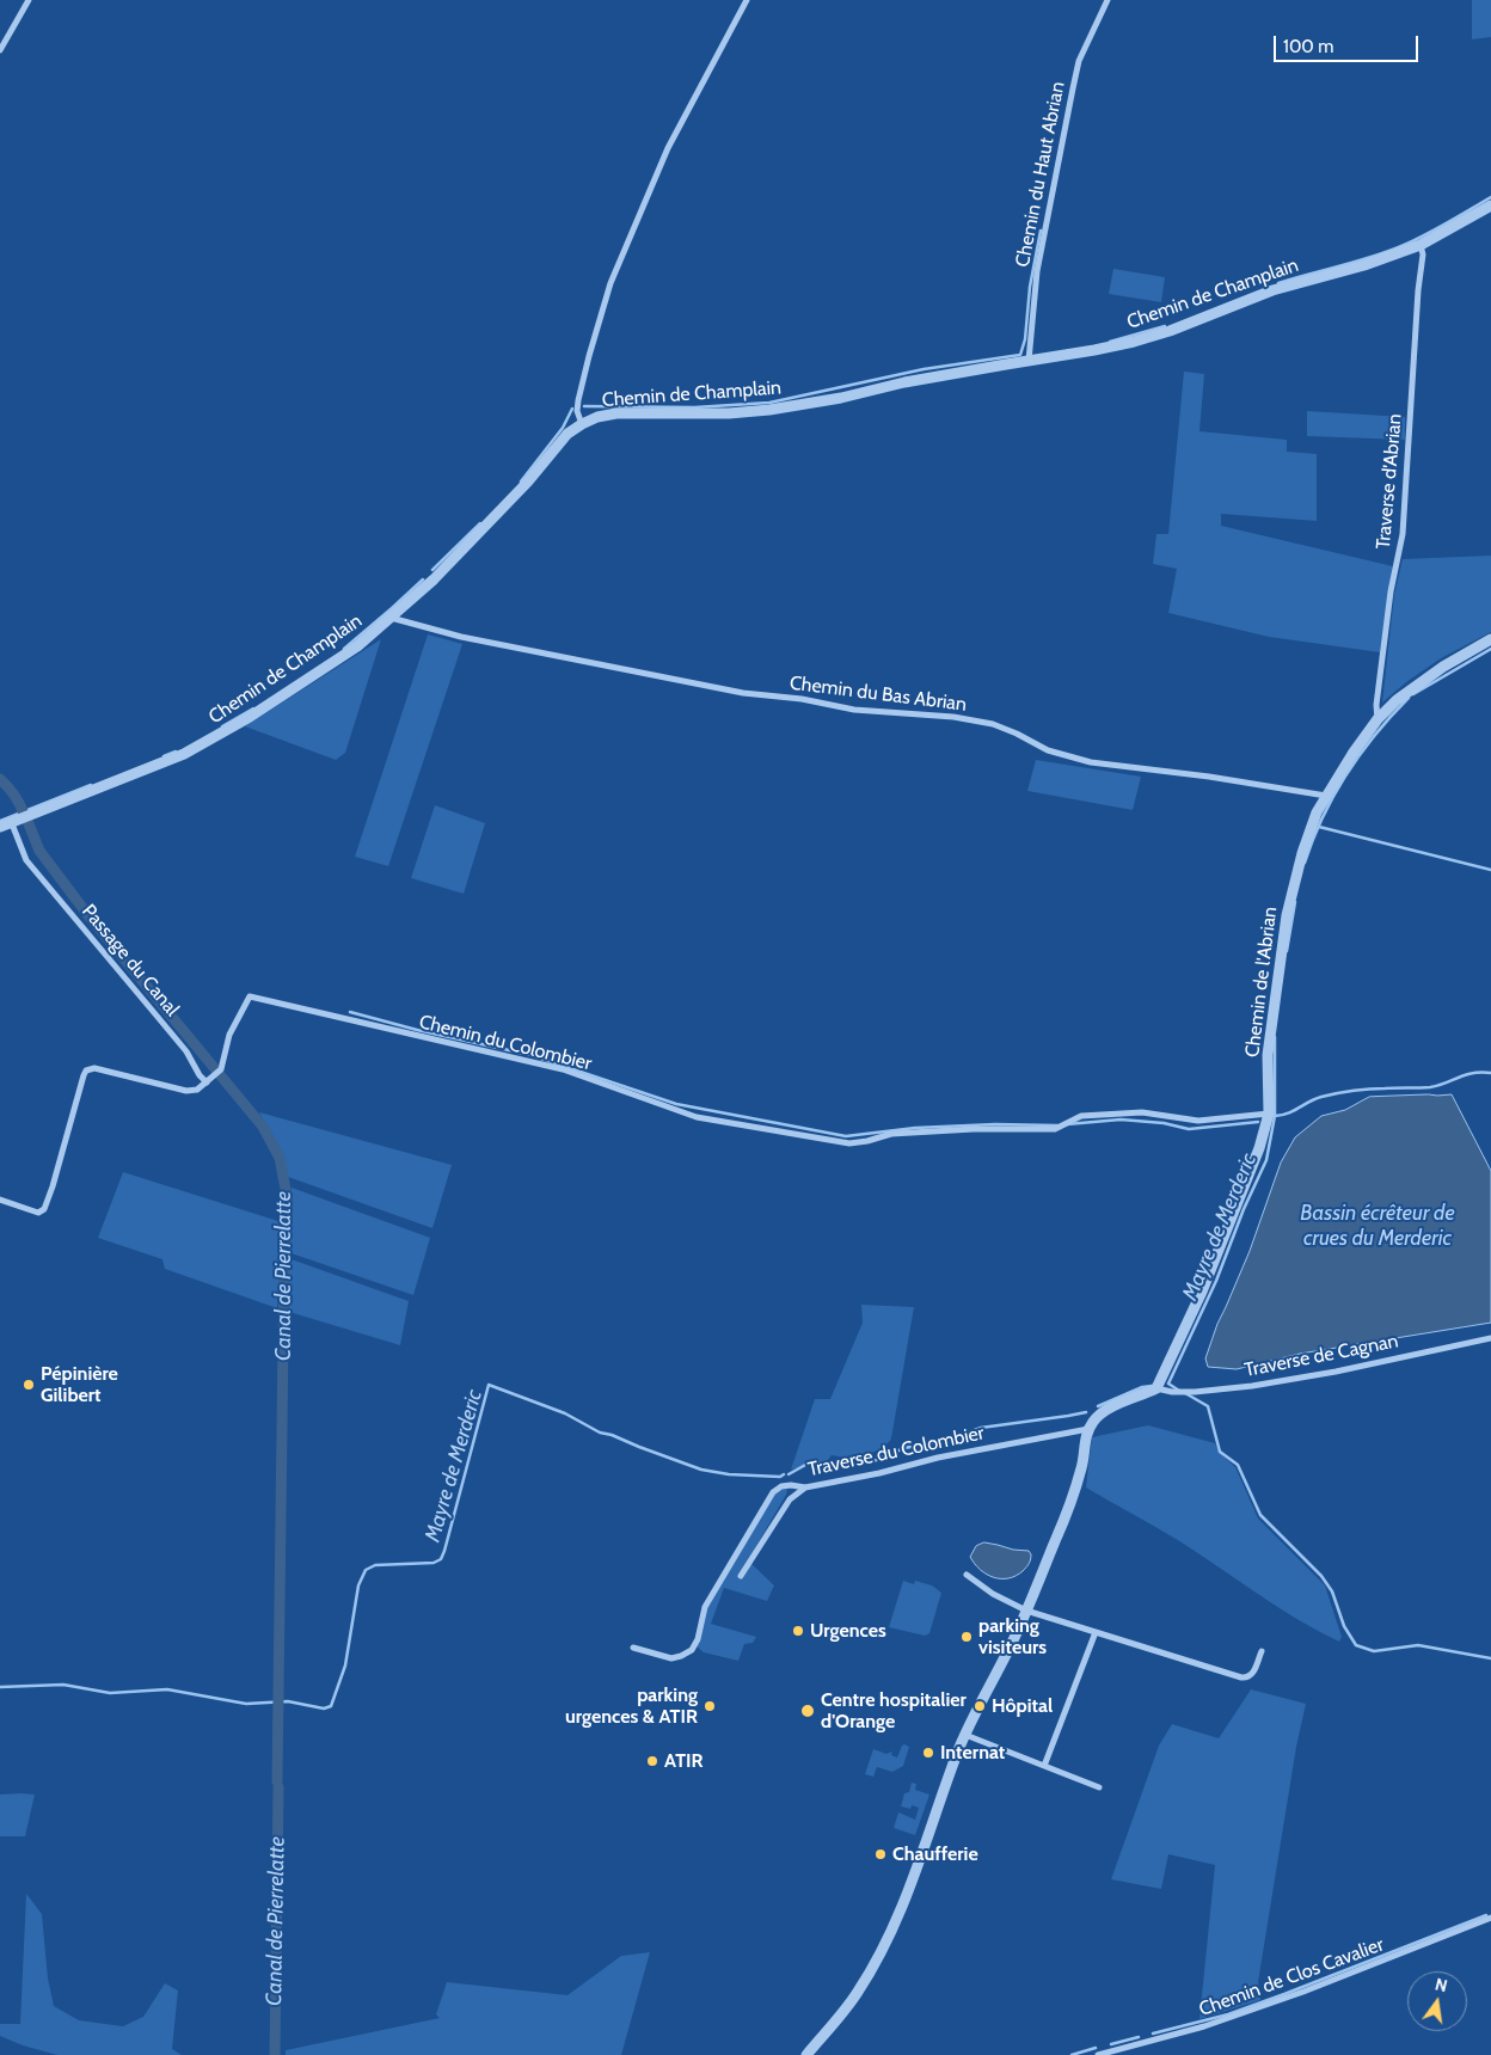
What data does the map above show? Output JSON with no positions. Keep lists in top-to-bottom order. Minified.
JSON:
{"streets":{"street":["Chemin du Haut Abrian","Chemin de Champlain","Traverse d'Abrian","Chemin du Bas Abrian","Passage du Canal","Chemin de l'Abrian","Chemin du Colombier","Traverse de Cagnan","Traverse du Colombier","Chemin de Clos Cavalier"]},"crossings":[["Chemin du Haut Abrian","Chemin de Champlain"],["Chemin de Champlain","Traverse d'Abrian"],["Chemin de Champlain","Chemin du Bas Abrian"],["Chemin de Champlain","Passage du Canal"],["Traverse d'Abrian","Chemin de l'Abrian"],["Chemin du Bas Abrian","Chemin de l'Abrian"],["Passage du Canal","Chemin du Colombier"],["Chemin de l'Abrian","Chemin du Colombier"],["Chemin de l'Abrian","Traverse de Cagnan"]],"water":["Bassin écrêteur de crues du Merderic","Mayre de Merderic","Canal de Pierrelatte"],"places":["Pépinière Gilibert","Urgences","parking visiteurs","parking urgences & ATIR","Hôpital","Centre hospitalier d'Orange","Internat","ATIR","Chaufferie"],"scale_bar":"100 m","north":"top"}
